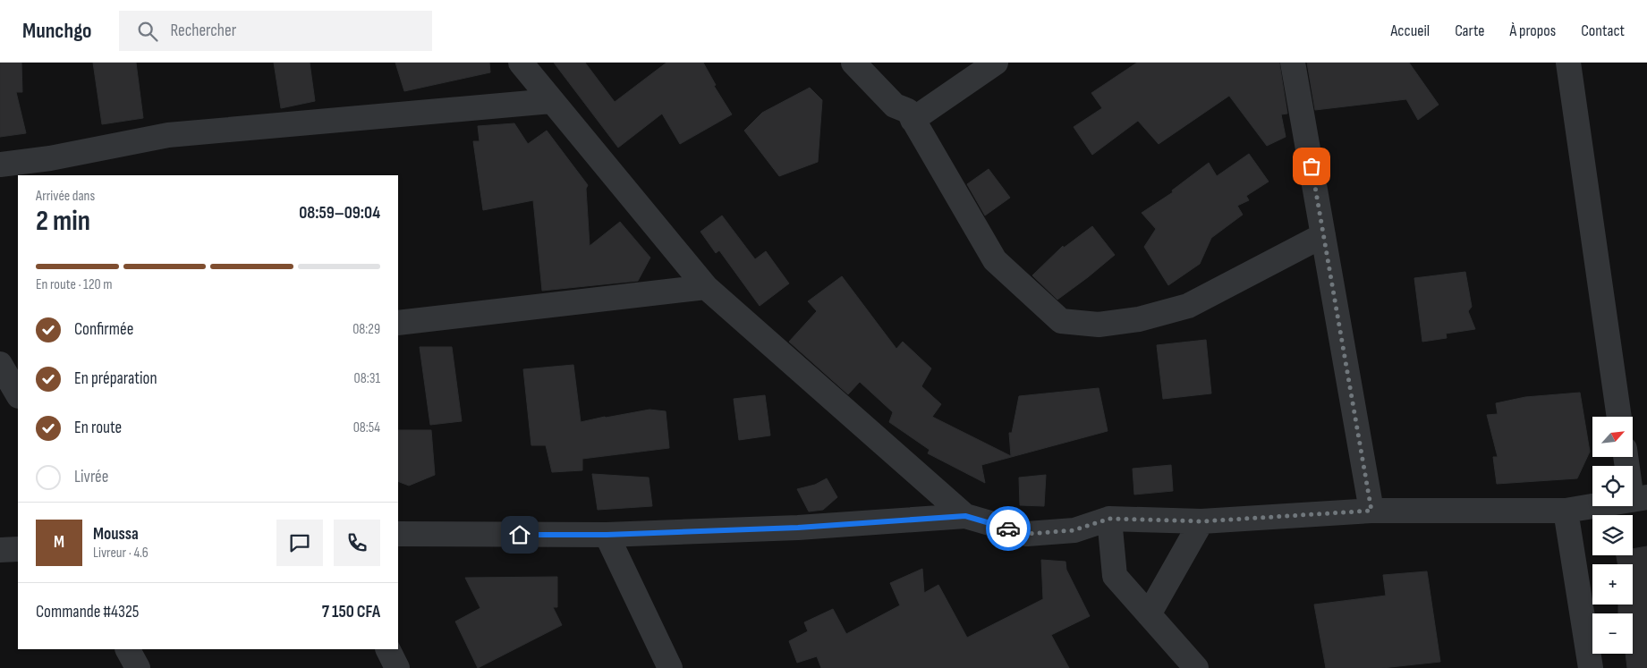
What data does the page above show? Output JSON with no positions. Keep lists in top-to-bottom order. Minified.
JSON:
{"north":"top right","page":{"header":"Munchgo","search":"Rechercher","nav":["Accueil","Carte","À propos","Contact"],"heading":["2 min","Arrivée dans","08:59–09:04"],"panel":["Moussa","Livreur · 4.6","Commande #4325","7 150 CFA"],"bar":"En route · 120 m","list":[["Confirmée","08:29"],["En préparation","08:31"],["En route","08:54"],"Livrée"],"map_buttons":["+","−"],"round":"M"}}
